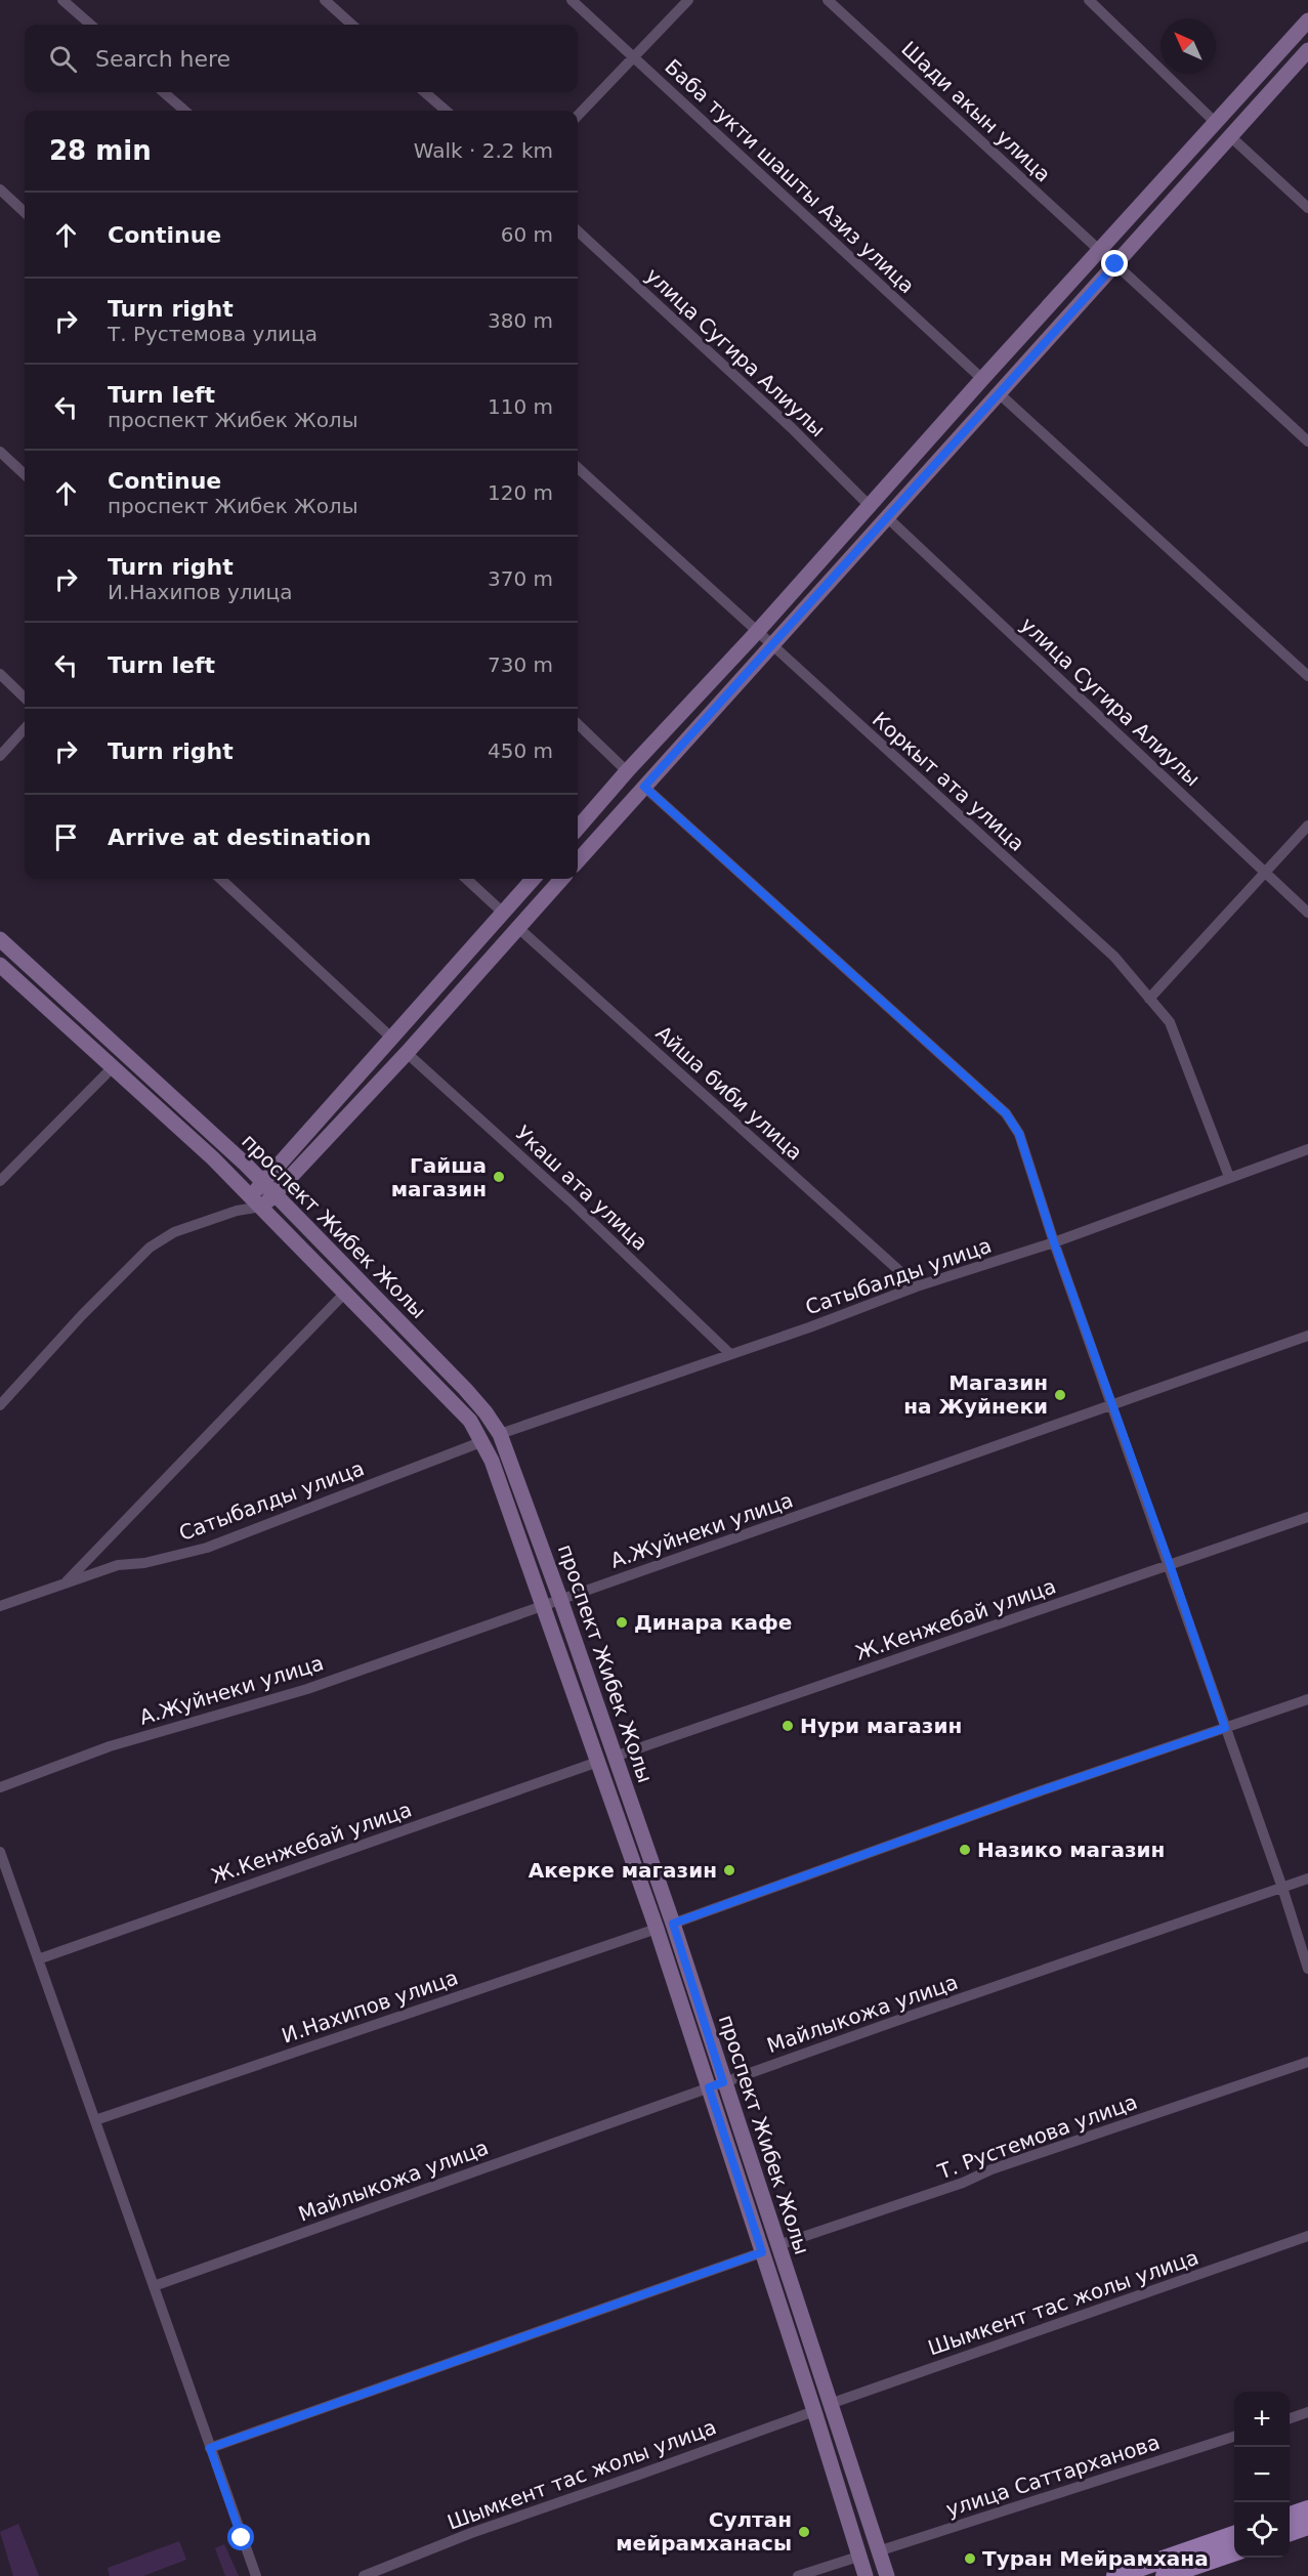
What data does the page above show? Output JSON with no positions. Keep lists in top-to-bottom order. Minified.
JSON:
{"streets":{"street":["Шади акын улица","Баба тукти шашты Азиз улица","улица Сугира Алиулы","Коркыт ата улица","Айша биби улица","Укаш ата улица","проспект Жибек Жолы","Сатыбалды улица","А.Жуйнеки улица","Ж.Кенжебай улица","И.Нахипов улица","Майлыкожа улица","Т. Рустемова улица","Шымкент тас жолы улица","улица Саттарханова"]},"crossings":[["Коркыт ата улица","Сатыбалды улица"],["Айша биби улица","Сатыбалды улица"],["Укаш ата улица","Сатыбалды улица"],["проспект Жибек Жолы","Сатыбалды улица"],["проспект Жибек Жолы","А.Жуйнеки улица"],["проспект Жибек Жолы","Ж.Кенжебай улица"],["проспект Жибек Жолы","И.Нахипов улица"],["проспект Жибек Жолы","Майлыкожа улица"],["проспект Жибек Жолы","Т. Рустемова улица"],["проспект Жибек Жолы","Шымкент тас жолы улица"],["проспект Жибек Жолы","улица Саттарханова"]],"places":["Гайша магазин","Магазин на Жуйнеки","Динара кафе","Нури магазин","Назико магазин","Акерке магазин","Султан мейрамханасы","Туран Мейрамхана"],"north":"top left","page":{"search":"Search here","heading":["28 min","Walk · 2.2 km"],"list":[["Continue","60 m"],["Turn right","Т. Рустемова улица","380 m"],["Turn left","проспект Жибек Жолы","110 m"],["Continue","проспект Жибек Жолы","120 m"],["Turn right","И.Нахипов улица","370 m"],["Turn left","730 m"],["Turn right","450 m"],"Arrive at destination"],"map_buttons":["+","−"]}}
